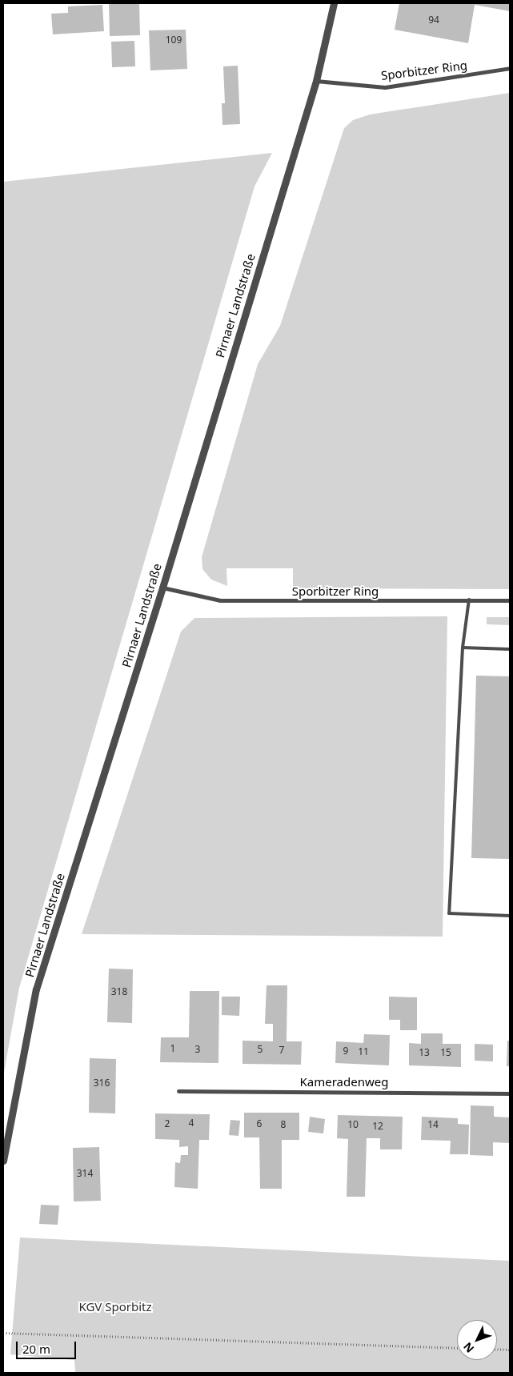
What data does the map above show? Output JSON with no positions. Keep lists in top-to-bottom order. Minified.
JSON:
{"streets":{"street":["Sporbitzer Ring","Pirnaer Landstraße","Kameradenweg"]},"crossings":[["Sporbitzer Ring","Pirnaer Landstraße"]],"parks":["KGV Sporbitz"],"house_numbers":["94","109","318","1","3","5","7","9","11","13","15","316","4","2","6","8","10","14","12","314"],"scale_bar":"20 m","north":"bottom left"}
